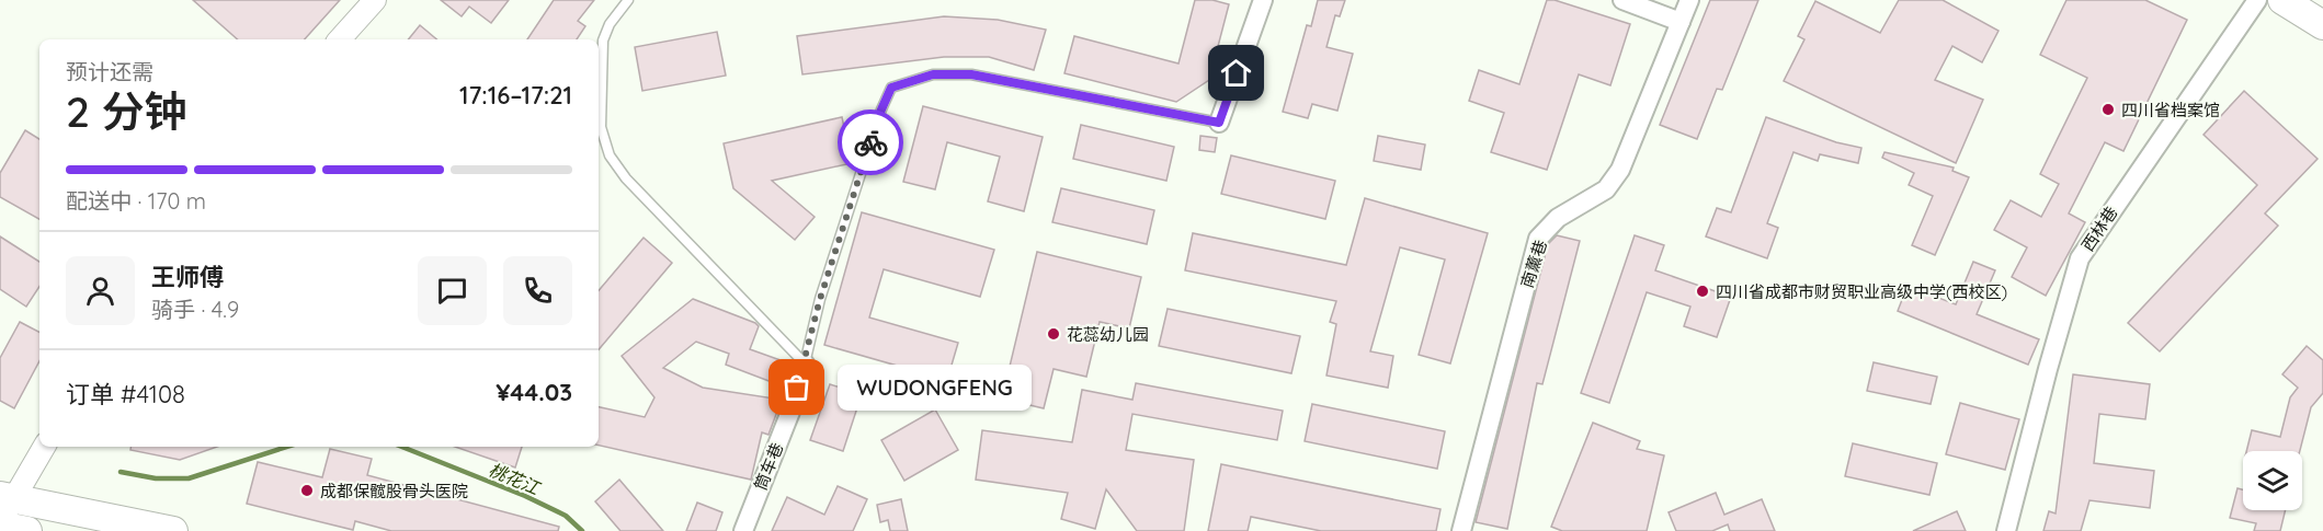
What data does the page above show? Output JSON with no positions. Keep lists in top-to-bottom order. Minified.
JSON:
{"streets":{"street":["西林巷","南薰巷","筒车巷"]},"water":["桃花江"],"places":["四川省档案馆","四川省成都市财贸职业高级中学(西校区)","花蕊幼儿园","WUDONGFENG","成都保髋股骨头医院"],"page":{"heading":["2 分钟","预计还需","17:16–17:21"],"panel":["王师傅","骑手 · 4.9","订单 #4108","¥44.03"],"bar":"配送中 · 170 m","bubble":"WUDONGFENG"}}
